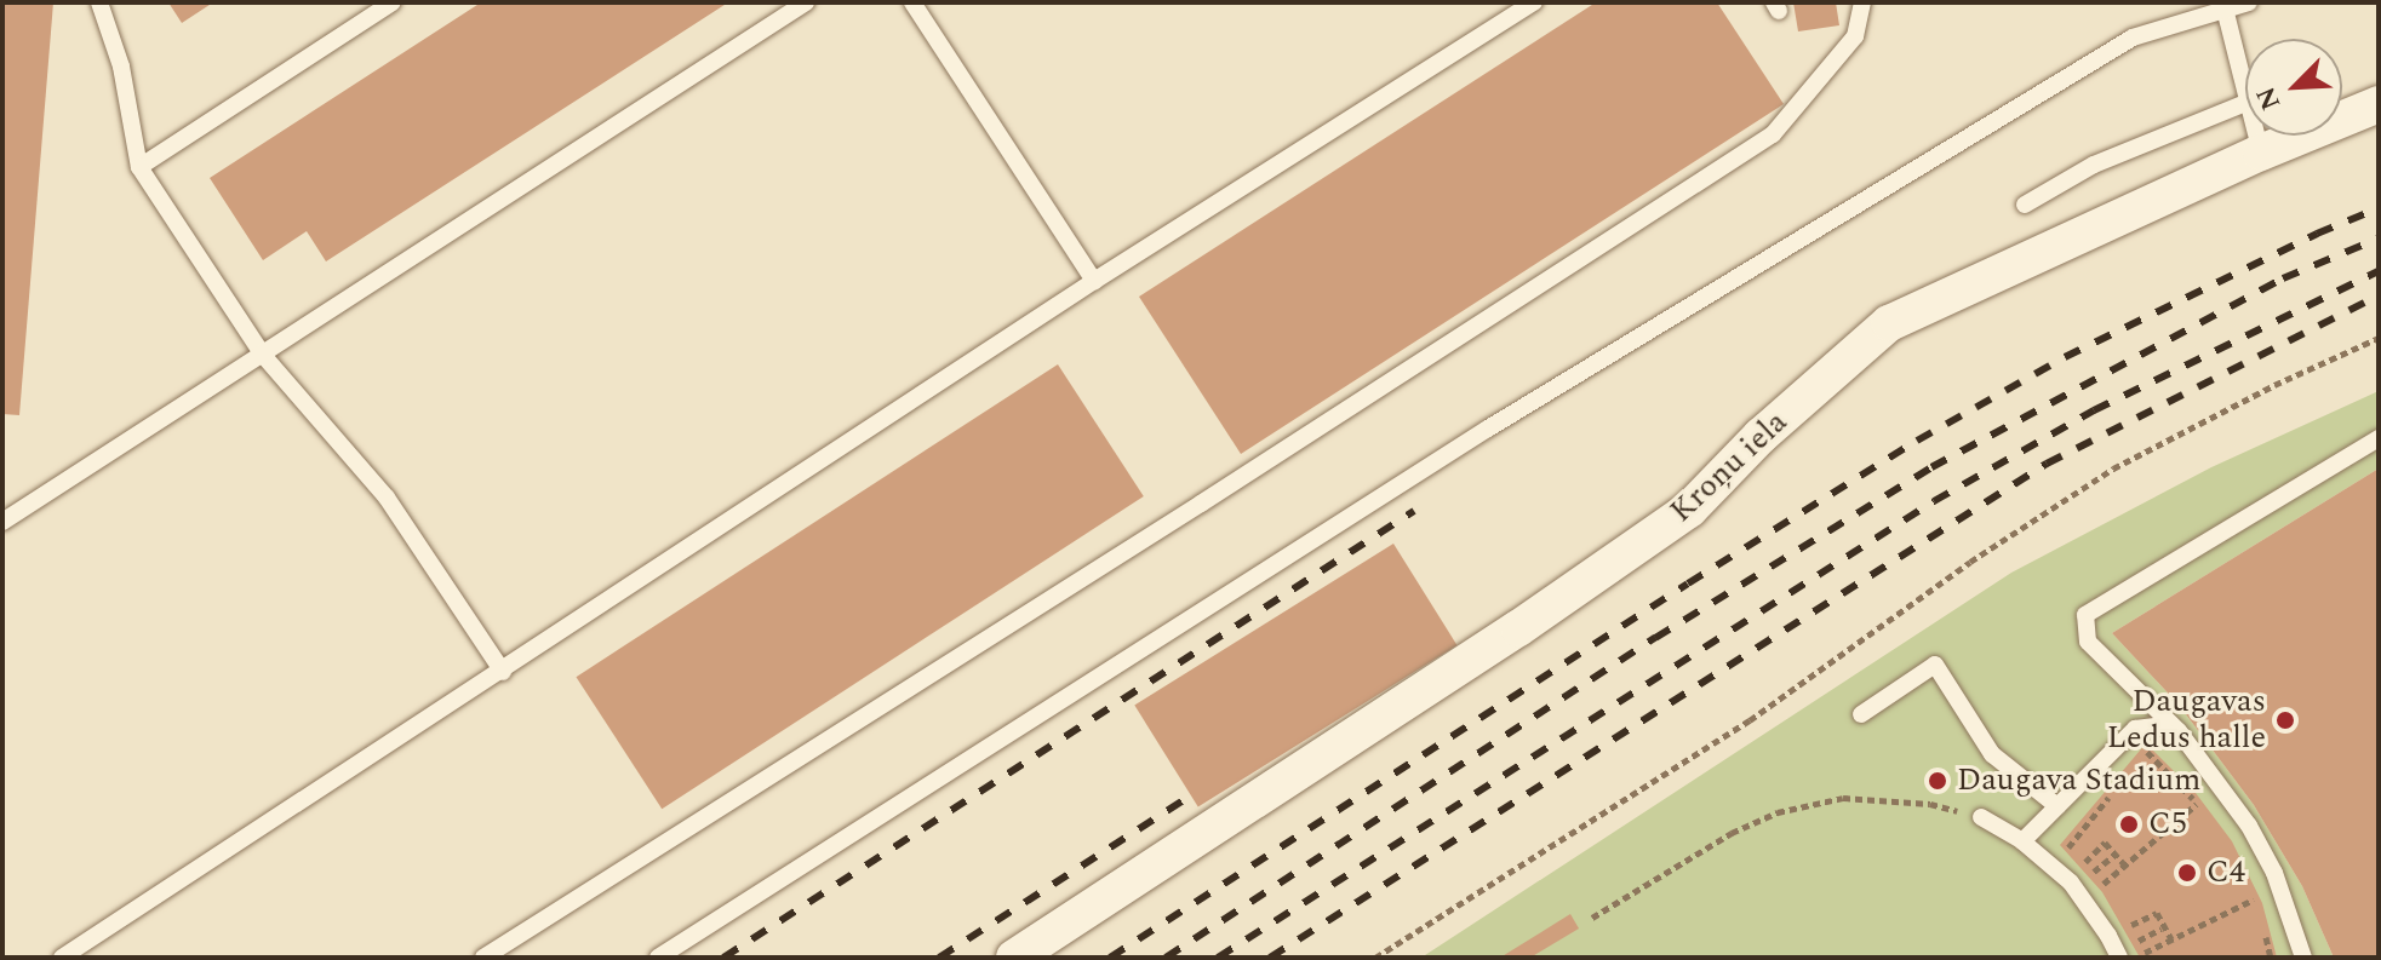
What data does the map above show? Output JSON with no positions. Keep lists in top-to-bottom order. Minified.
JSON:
{"streets":{"street":["Kroņu iela"]},"places":["Daugavas Ledus halle","Daugava Stadium","C5","C4"],"north":"bottom left"}
